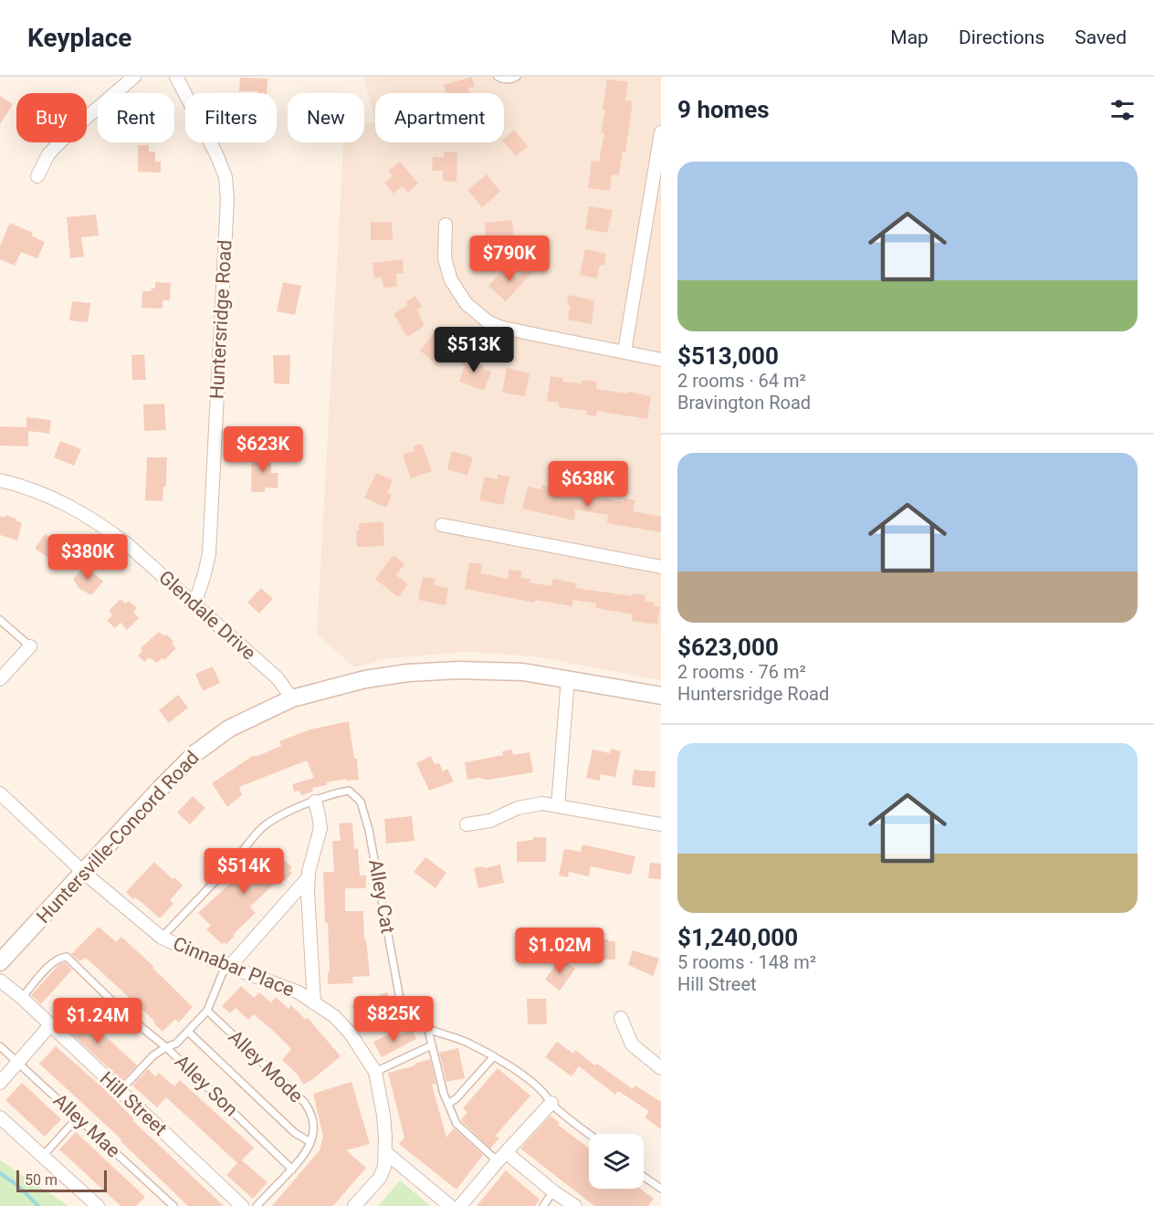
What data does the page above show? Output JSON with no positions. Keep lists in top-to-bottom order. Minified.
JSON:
{"streets":{"main road":["Huntersville-Concord Road"],"street":["Huntersridge Road","Glendale Drive","Cinnabar Place","Hill Street"],"lane":["Alley Cat","Alley Mode","Alley Son","Alley Mae"]},"crossings":[["Huntersridge Road","Glendale Drive"],["Glendale Drive","Huntersville-Concord Road"],["Huntersville-Concord Road","Cinnabar Place"],["Alley Cat","Cinnabar Place"],["Alley Son","Hill Street"]],"scale_bar":"50 m","page":{"header":"Keyplace","nav":["Map","Directions","Saved"],"heading":"9 homes","chip":["Buy","Rent","Filters","New","Apartment"],"list":[{"name":"$513,000","note":"2 rooms · 64 m² · Bravington Road"},{"name":"$623,000","note":"2 rooms · 76 m² · Huntersridge Road"},{"name":"$1,240,000","note":"5 rooms · 148 m² · Hill Street"}],"price":["$790K","$513K","$623K","$638K","$380K","$514K","$1.02M","$825K","$1.24M"],"scale":"50 m"}}
